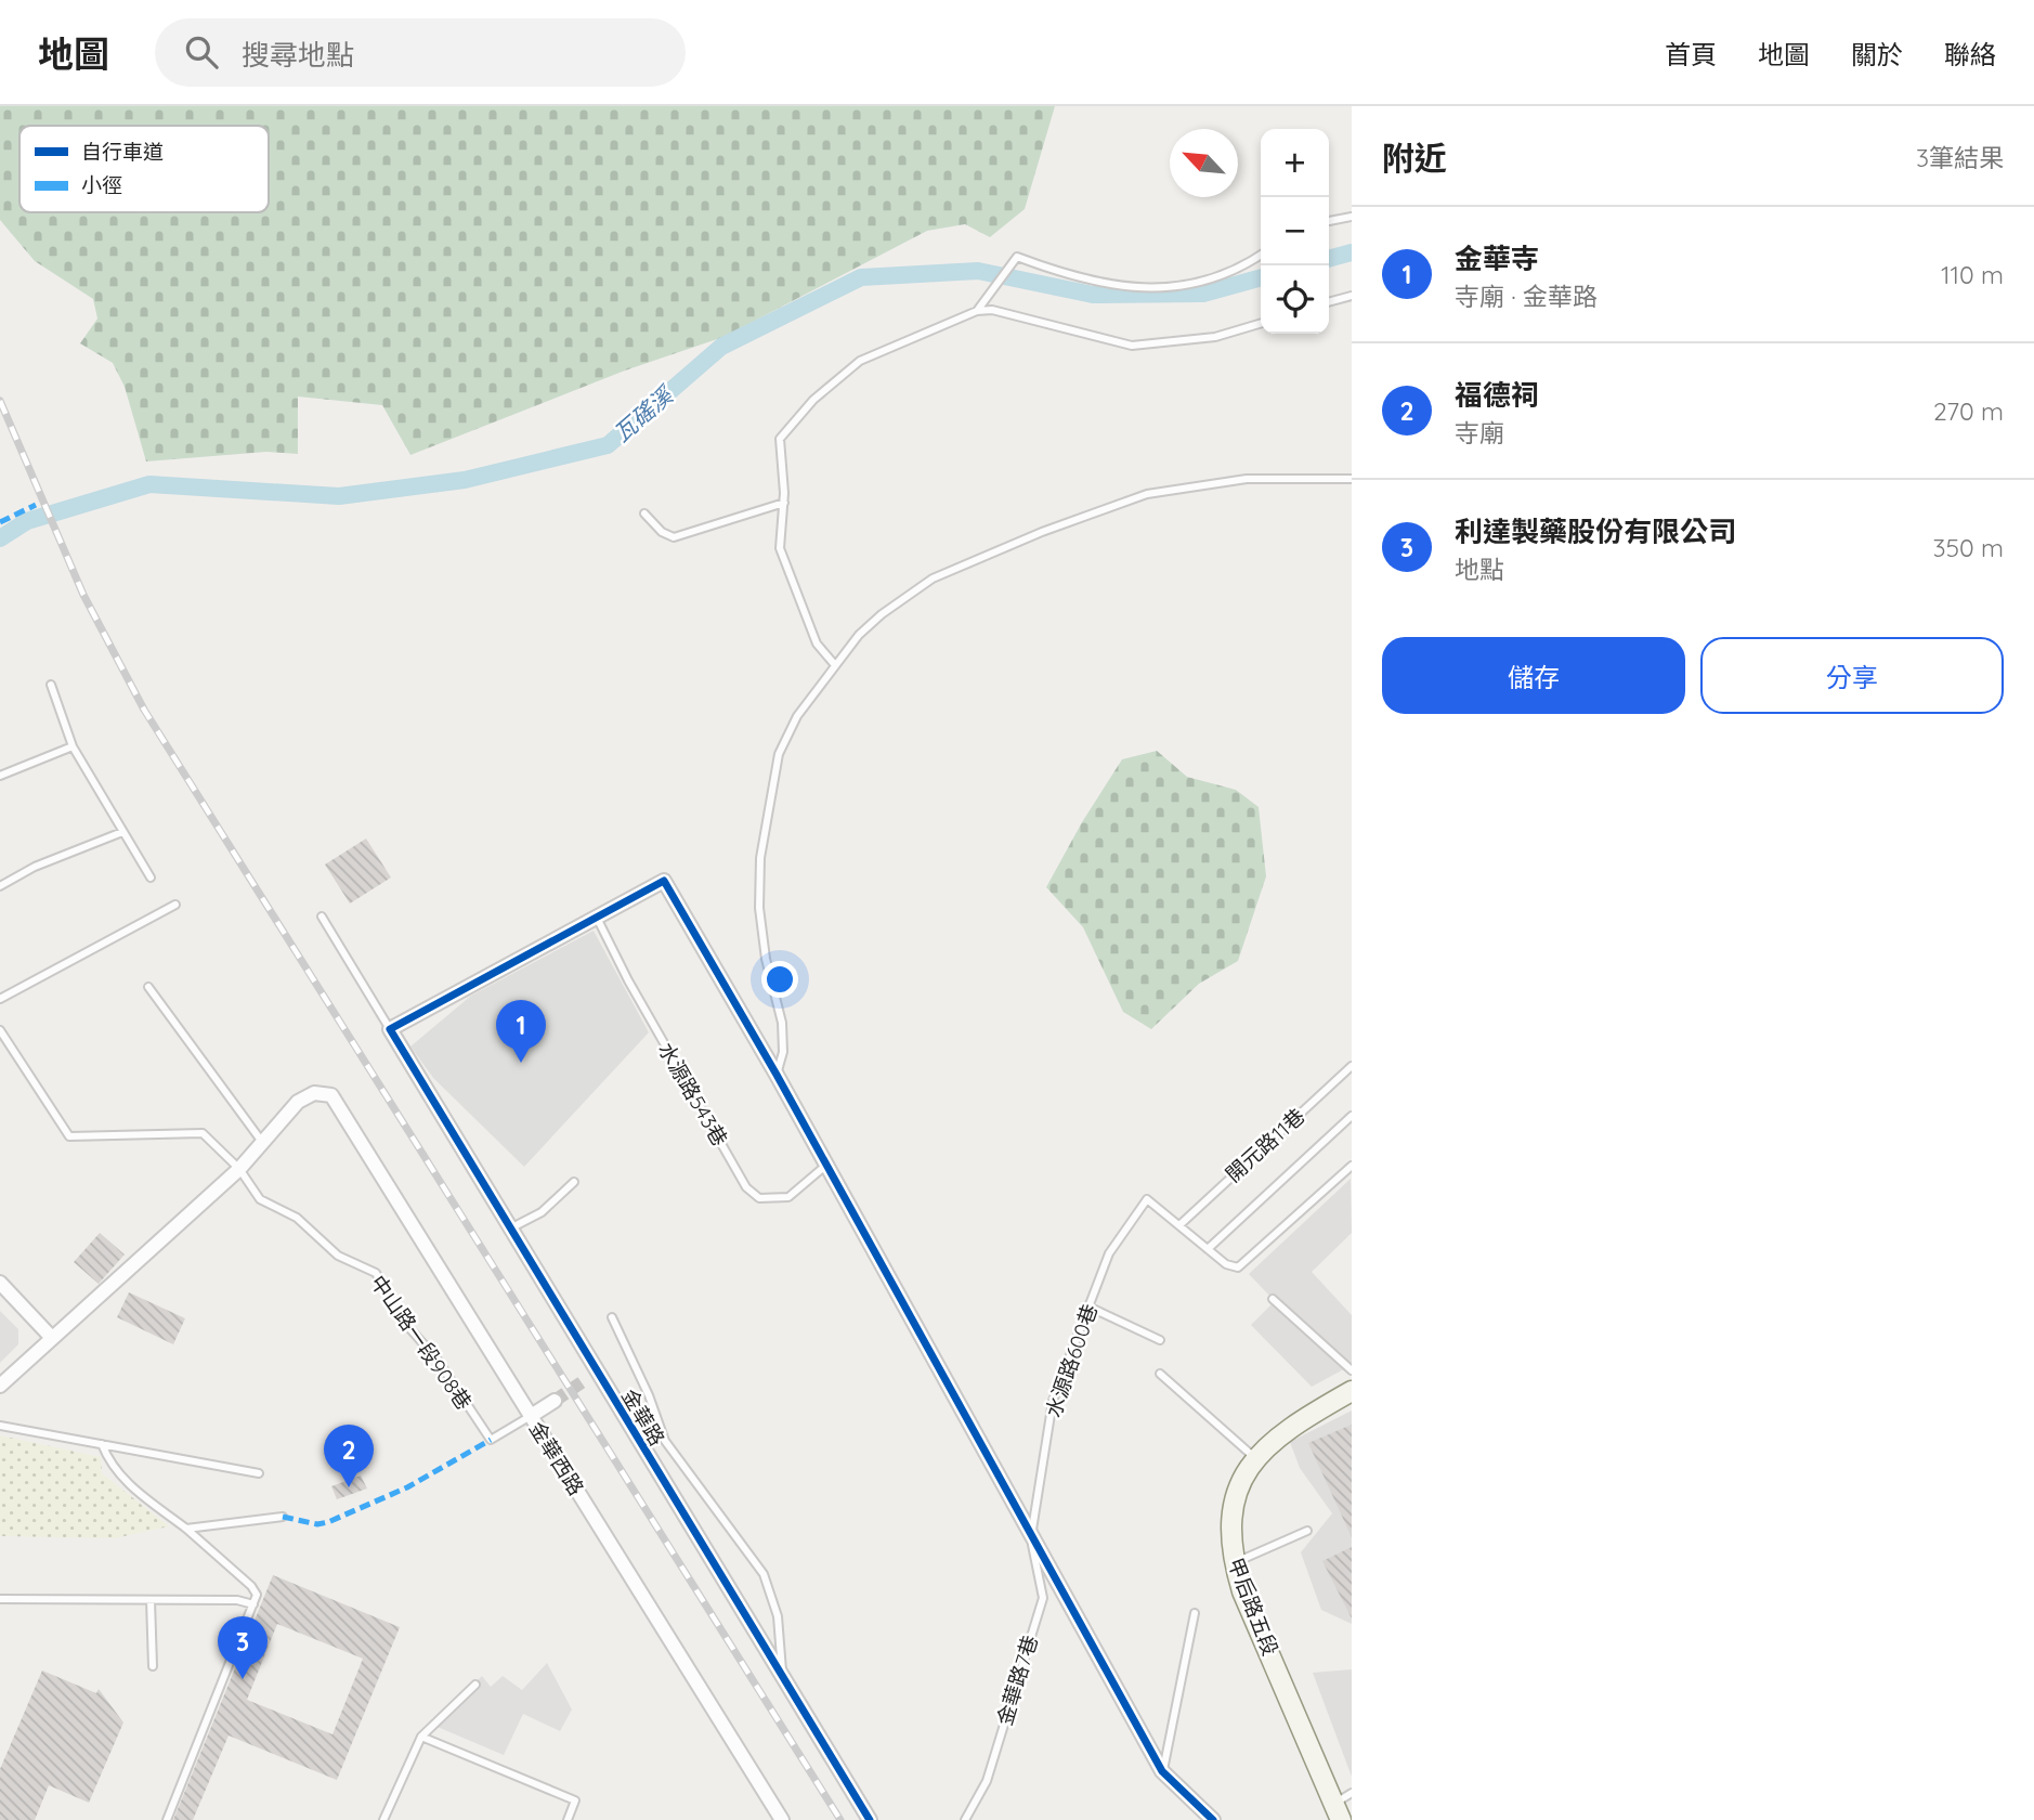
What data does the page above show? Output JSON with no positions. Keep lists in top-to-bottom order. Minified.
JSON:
{"streets":{"main road":["甲后路五段"],"street":["金華路","金華西路"],"lane":["水源路543巷","開元路11巷","中山路一段908巷","水源路600巷","金華路7巷"]},"crossings":[["開元路11巷","水源路600巷"],["中山路一段908巷","金華西路"],["水源路600巷","金華路7巷"]],"water":["瓦磘溪"],"legend":["自行車道","小徑"],"north":"top left","page":{"header":"地圖","search":"搜尋地點","nav":["首頁","地圖","關於","聯絡"],"heading":["附近","3筆結果"],"map_buttons":["+","−"],"list":[{"mark":"1","name":"金華寺","note":"寺廟 · 金華路","value":"110 m"},{"mark":"2","name":"福德祠","note":"寺廟","value":"270 m"},{"mark":"3","name":"利達製藥股份有限公司","note":"地點","value":"350 m"}],"buttons":["儲存","分享"],"pins":["1","2","3"]}}
